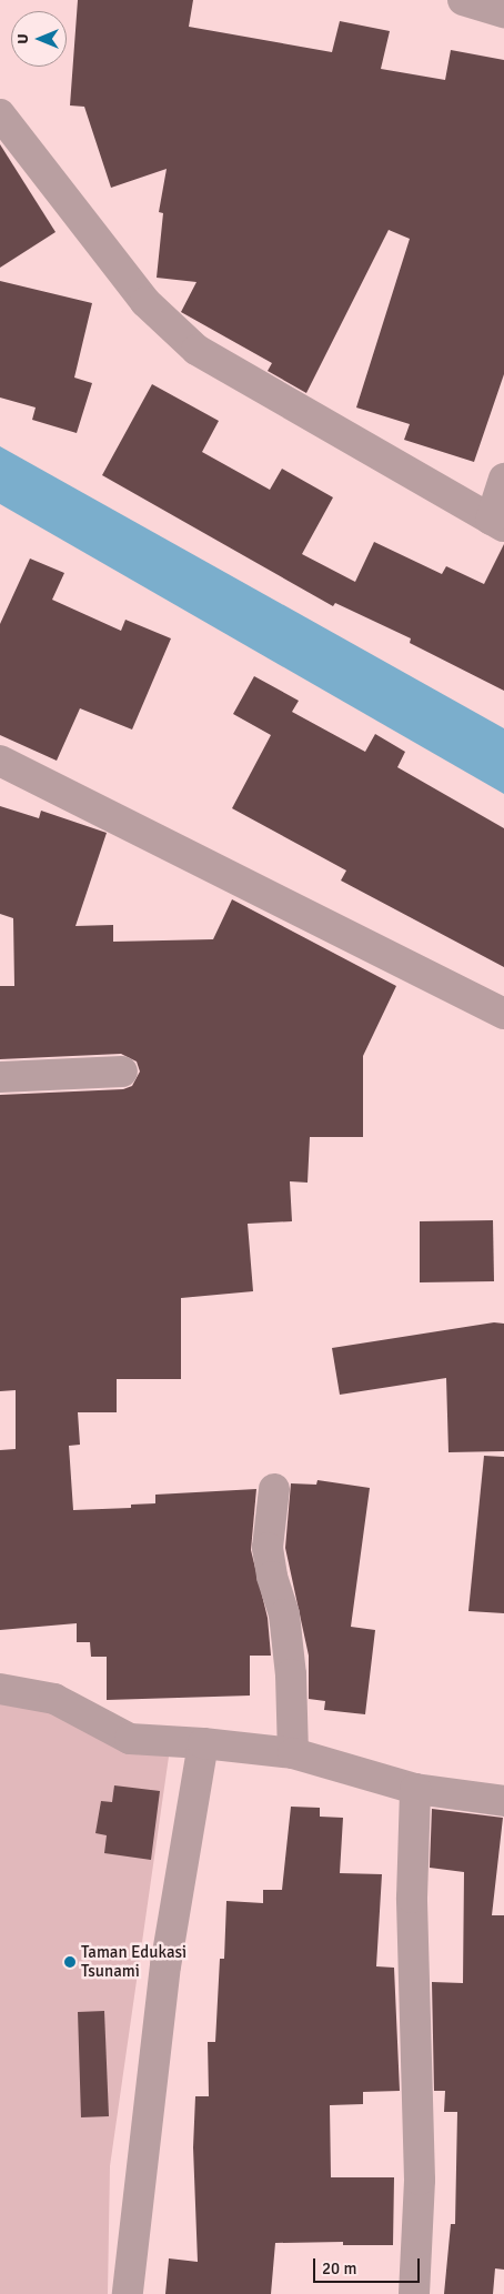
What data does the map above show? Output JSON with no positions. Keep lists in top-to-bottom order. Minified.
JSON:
{"places":["Taman Edukasi Tsunami"],"scale_bar":"20 m","north":"left"}
